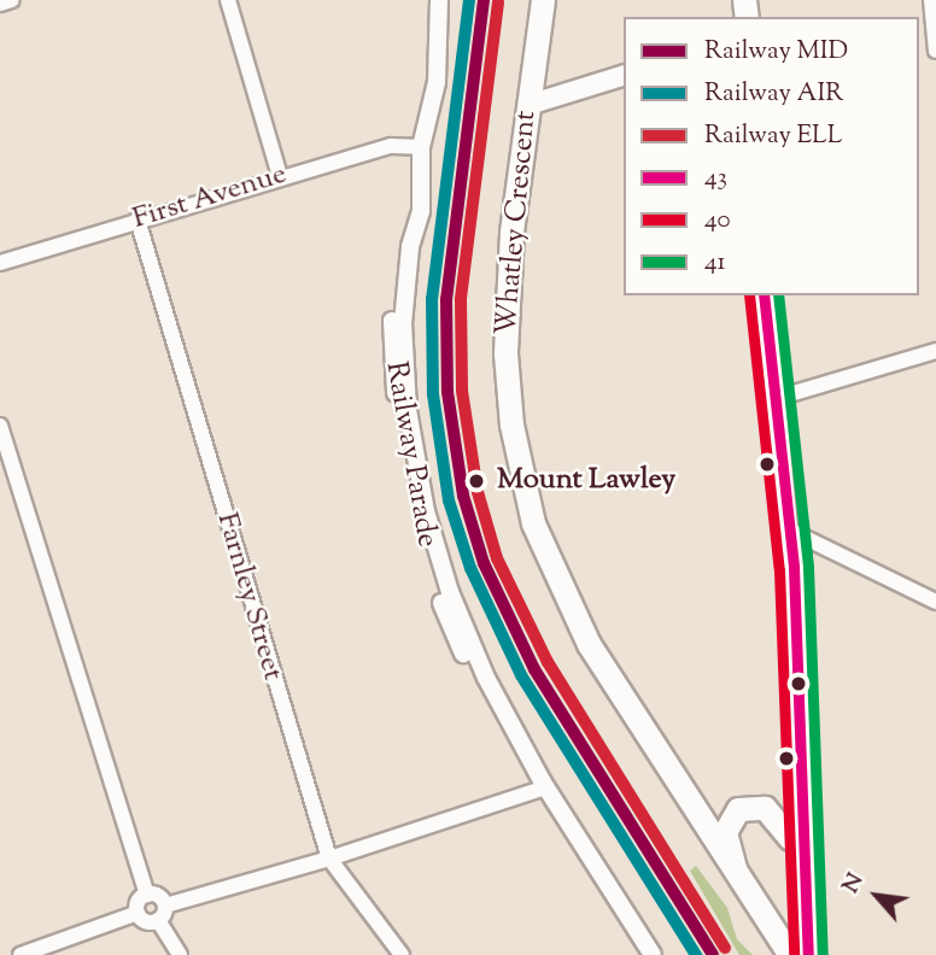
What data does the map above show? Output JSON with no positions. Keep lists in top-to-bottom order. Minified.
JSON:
{"streets":{"main road":["Whatley Crescent"],"street":["First Avenue","Railway Parade","Farnley Street"]},"crossings":[["First Avenue","Railway Parade"],["First Avenue","Farnley Street"]],"places":["Mount Lawley"],"lines":["rail line MID","rail line AIR","rail line ELL","transit line 43","transit line 40","transit line 41"],"legend":["Railway MID","Railway AIR","Railway ELL","43","40","41"],"north":"top left"}
